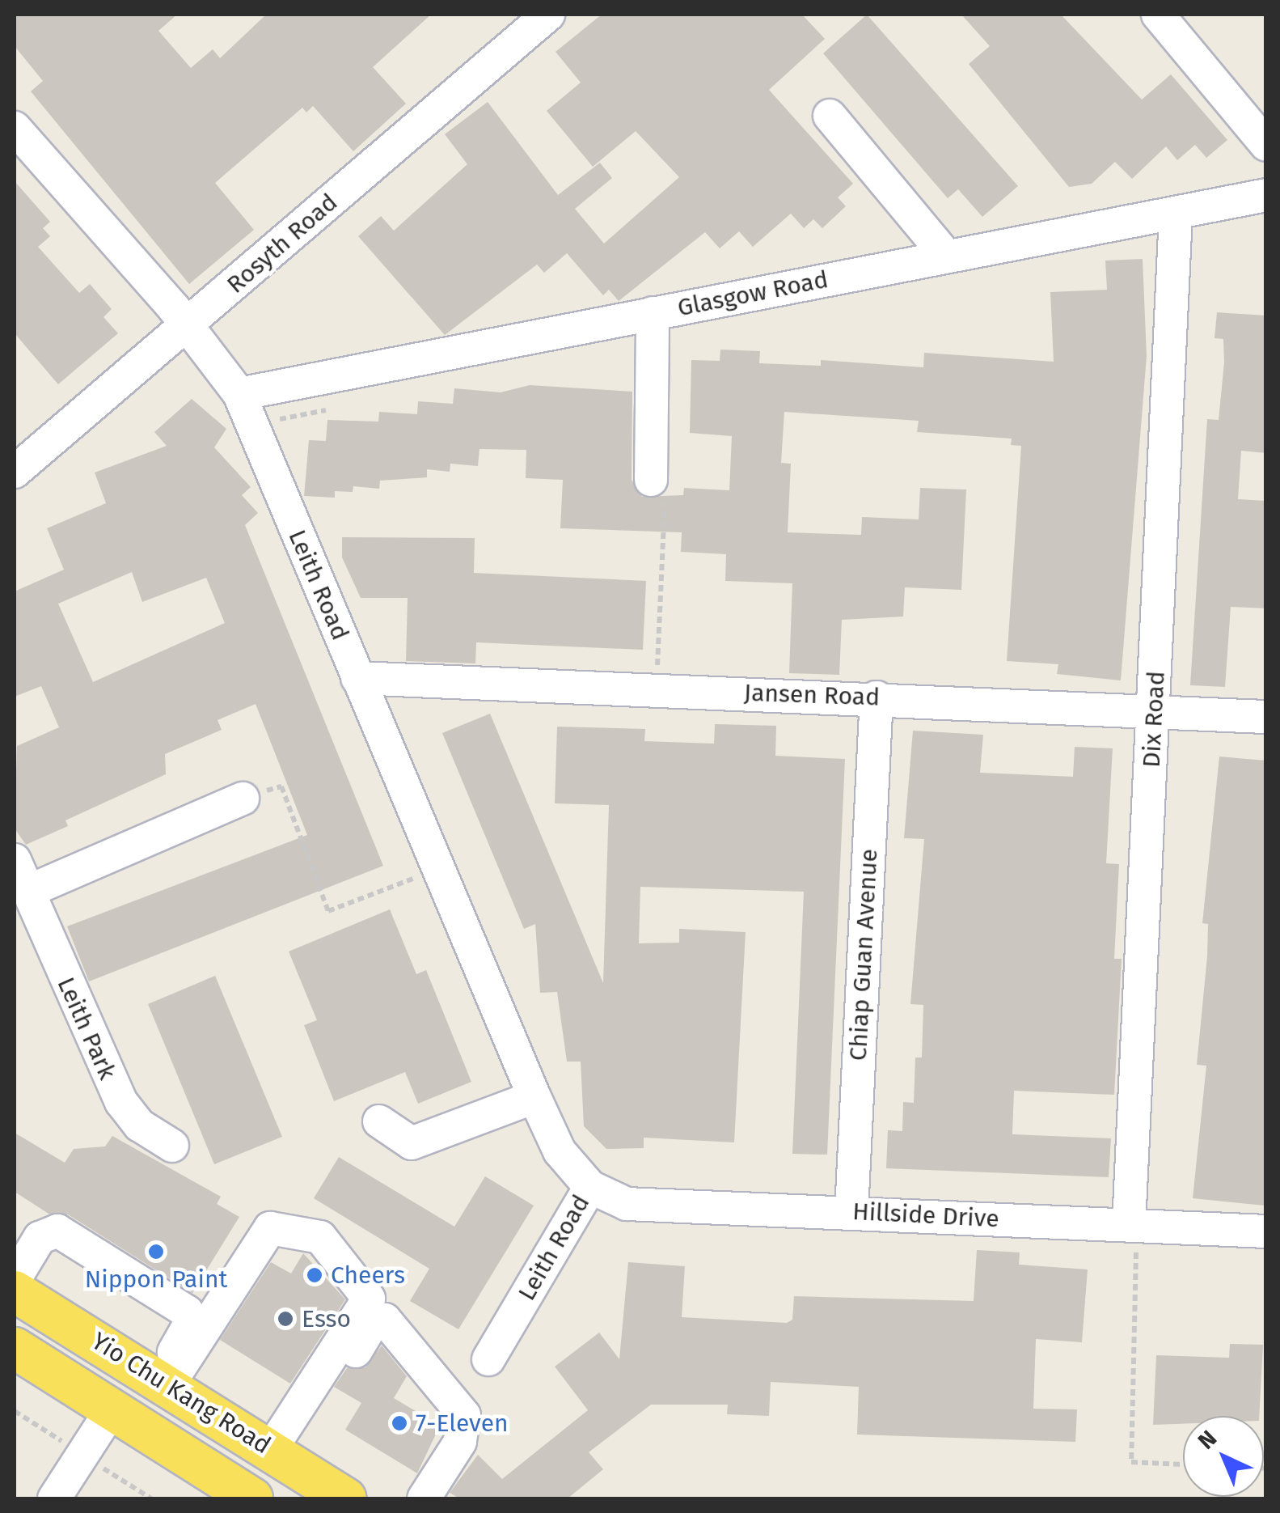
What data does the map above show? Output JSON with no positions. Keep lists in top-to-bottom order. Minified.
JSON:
{"streets":{"main road":["Yio Chu Kang Road"],"street":["Rosyth Road","Glasgow Road","Leith Road","Jansen Road","Dix Road","Chiap Guan Avenue","Leith Park","Hillside Drive"]},"crossings":[["Rosyth Road","Leith Road"],["Glasgow Road","Leith Road"],["Glasgow Road","Dix Road"],["Leith Road","Jansen Road"],["Leith Road","Hillside Drive"],["Jansen Road","Dix Road"],["Jansen Road","Chiap Guan Avenue"],["Dix Road","Hillside Drive"],["Chiap Guan Avenue","Hillside Drive"]],"places":["Nippon Paint","Cheers","Esso","7-Eleven"],"north":"top left"}
